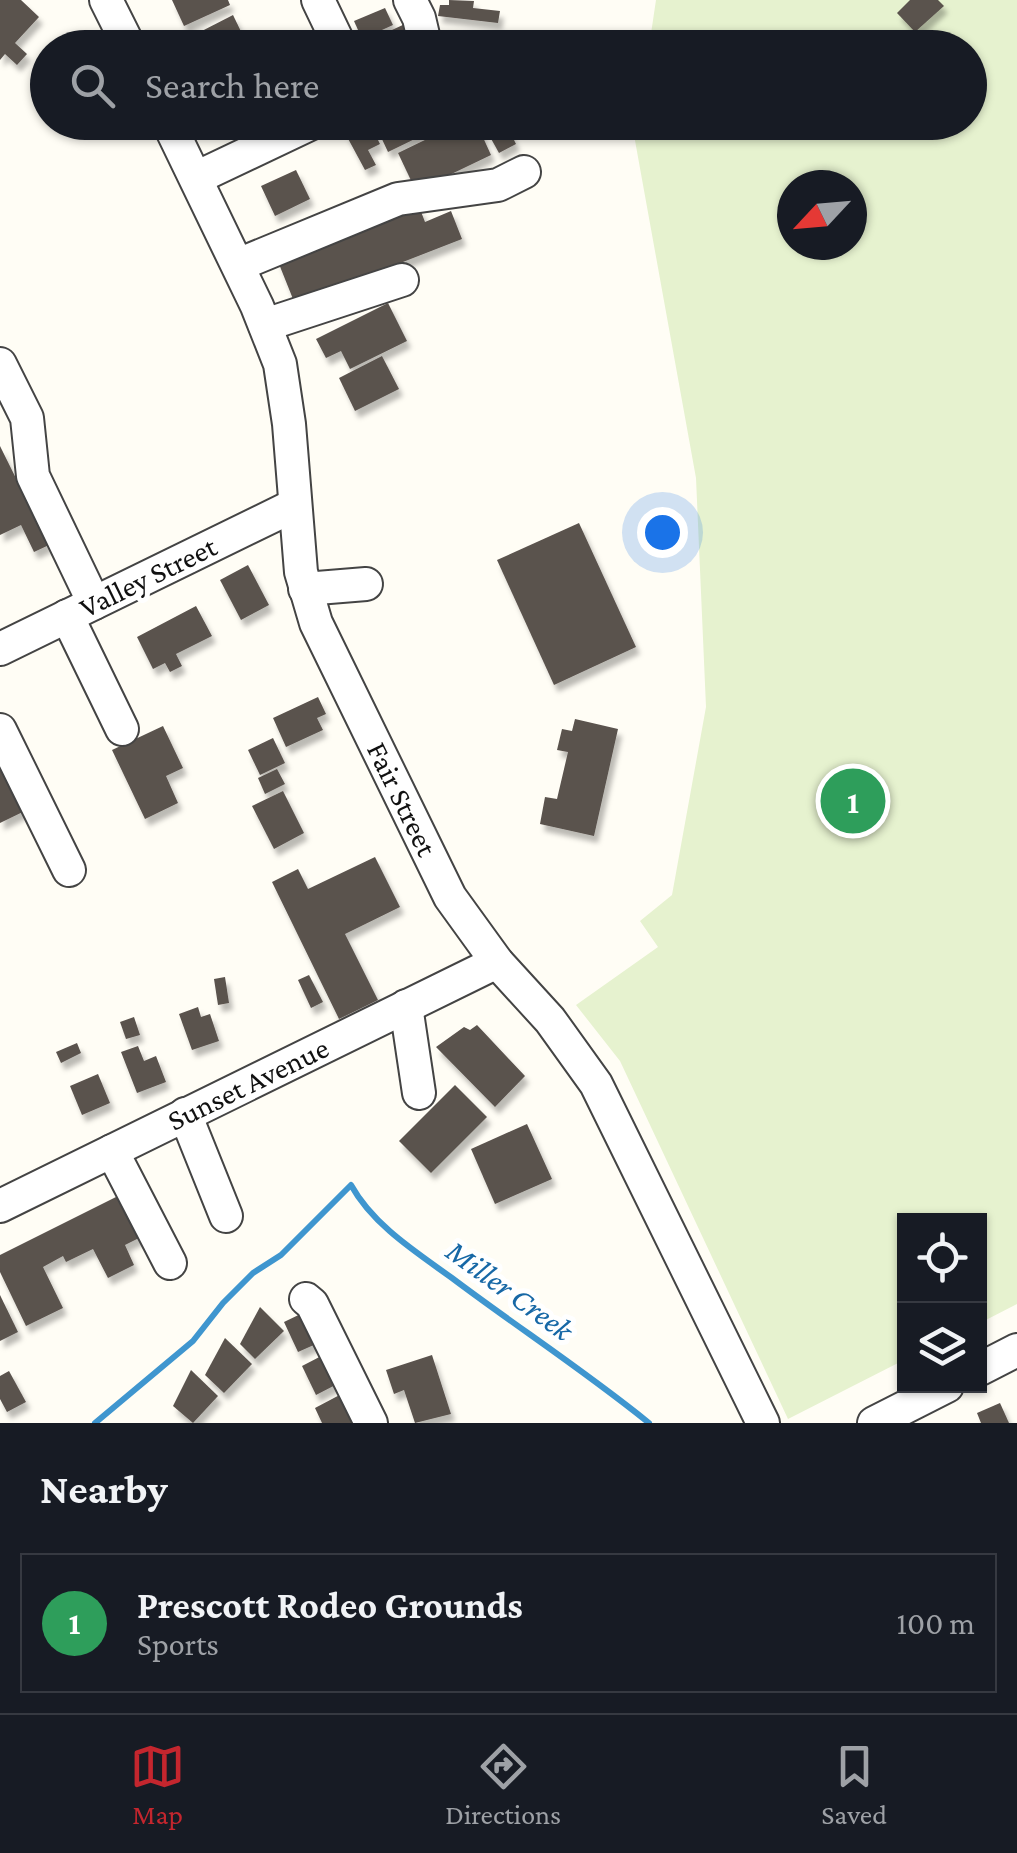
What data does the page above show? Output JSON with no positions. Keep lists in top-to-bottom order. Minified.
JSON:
{"streets":{"street":["Valley Street","Fair Street","Sunset Avenue"]},"crossings":[["Valley Street","Fair Street"],["Fair Street","Sunset Avenue"]],"water":["Miller Creek"],"north":"bottom left","page":{"search":"Search here","pins":"1","heading":"Nearby","list":[{"mark":"1","name":"Prescott Rodeo Grounds","note":"Sports","value":"100 m"}],"nav":["Map","Directions","Saved"]}}
